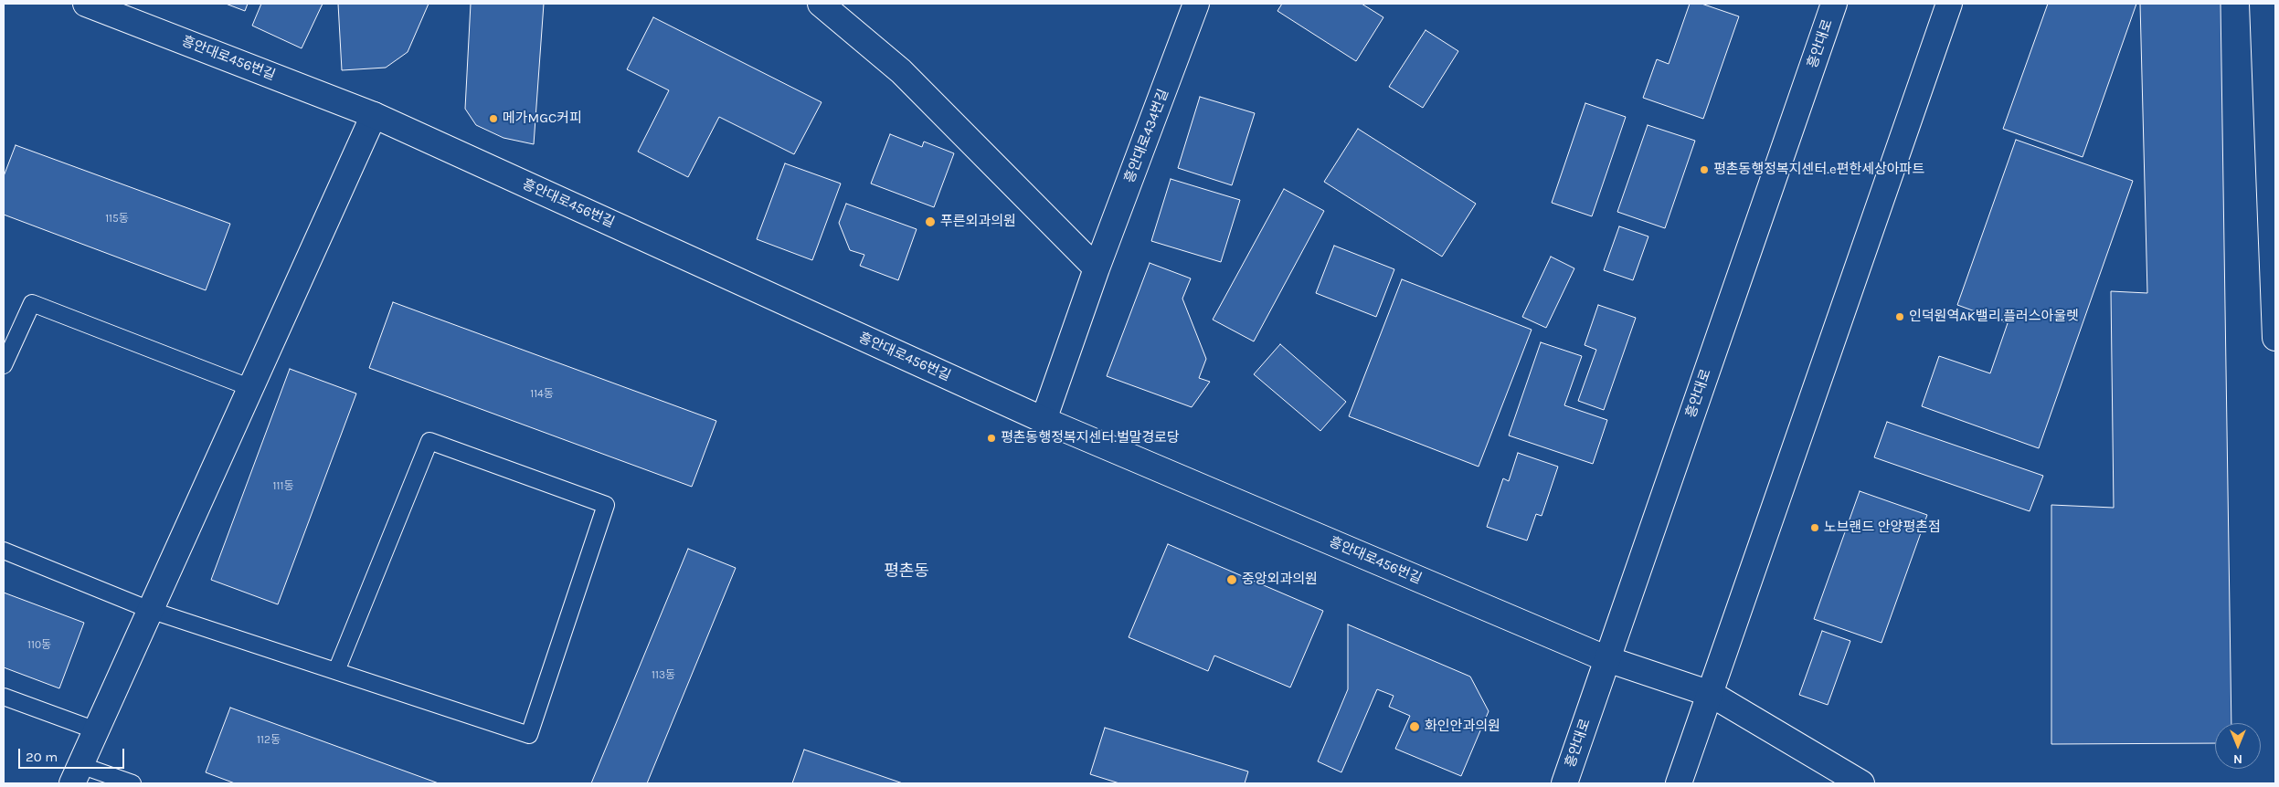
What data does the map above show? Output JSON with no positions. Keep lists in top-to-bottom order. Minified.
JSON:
{"streets":{"street":["흥안대로","흥안대로456번길","흥안대로434번길"]},"crossings":[["흥안대로","흥안대로456번길"]],"districts":["평촌동"],"places":["메가MGC커피","평촌동행정복지센터.e편한세상아파트","푸른외과의원","인덕원역AK밸리.플러스아울렛","평촌동행정복지센터.벌말경로당","노브랜드 안양평촌점","중앙외과의원","화인안과의원"],"house_numbers":["115동","114동","111동","110동","113동","112동"],"scale_bar":"20 m","north":"bottom"}
